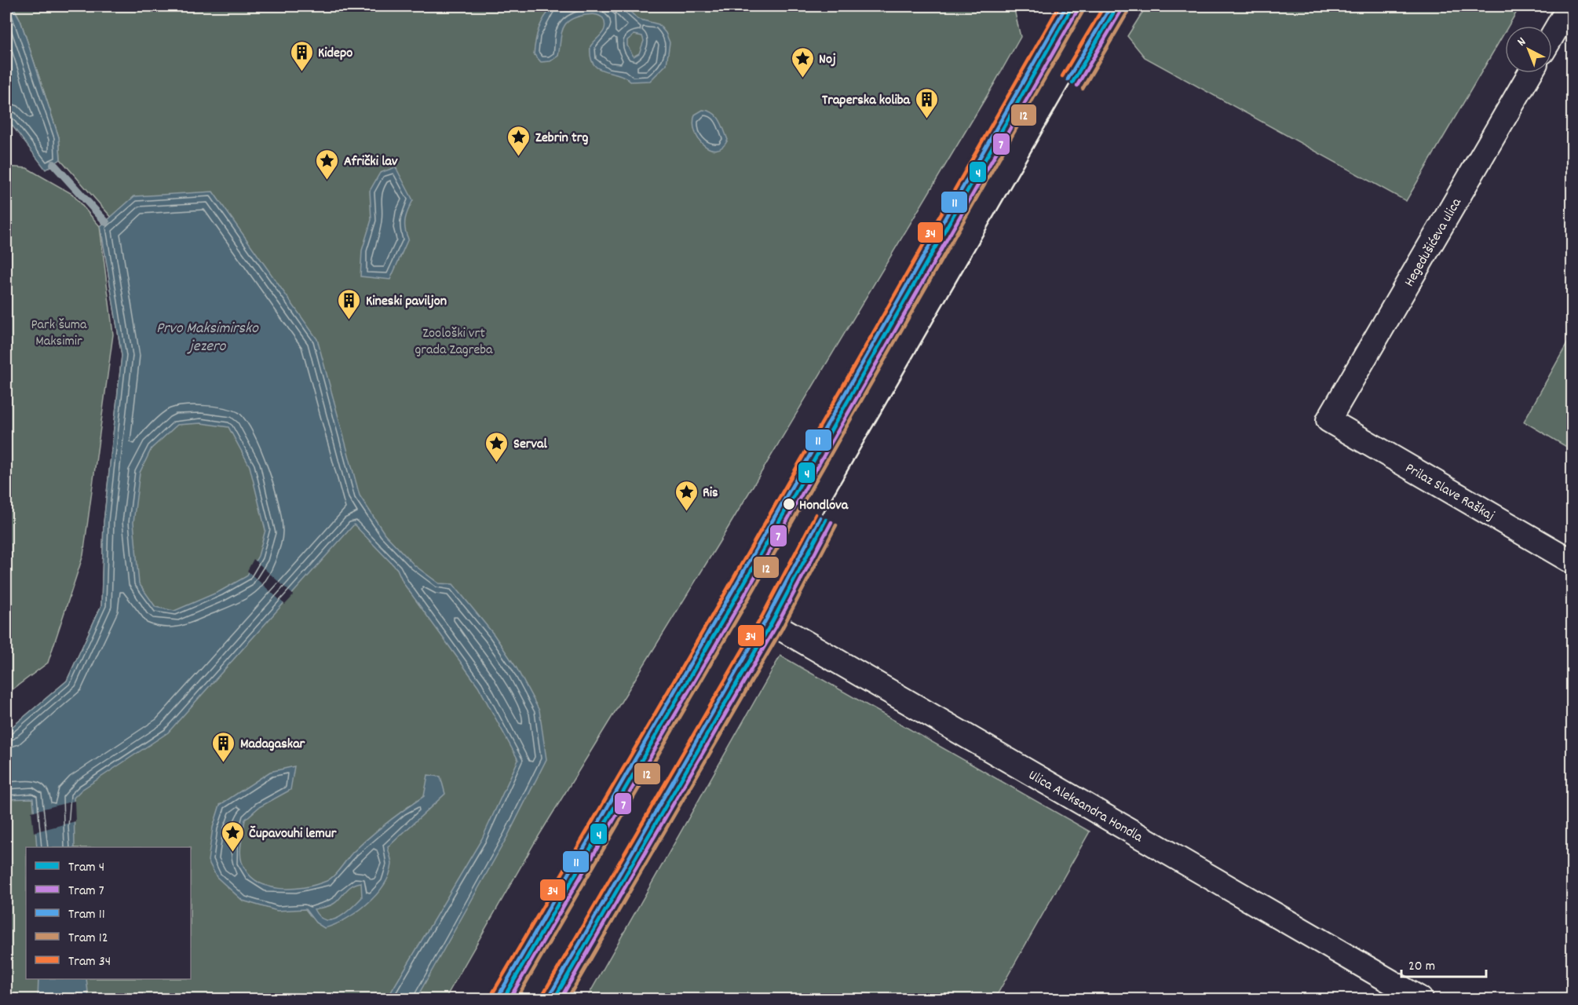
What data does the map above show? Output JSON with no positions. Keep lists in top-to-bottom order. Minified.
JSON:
{"streets":{"street":["Hegedušićeva ulica","Prilaz Slave Raškaj","Ulica Aleksandra Hondla"]},"crossings":[["Hegedušićeva ulica","Prilaz Slave Raškaj"]],"water":["Prvo Maksimirsko jezero"],"parks":["Park šuma Maksimir","Zoološki vrt grada Zagreba"],"places":{"building":["Kidepo","Traperska koliba","Kineski paviljon","Madagaskar"],"place":["Noj","Zebrin trg","Afrički lav","Serval","Ris","Čupavouhi lemur"],"other":["Hondlova"]},"lines":["tram line 4","tram line 11","tram line 34","tram line 7","tram line 12"],"legend":["Tram 4","Tram 7","Tram 11","Tram 12","Tram 34"],"scale_bar":"20 m","north":"top left"}
